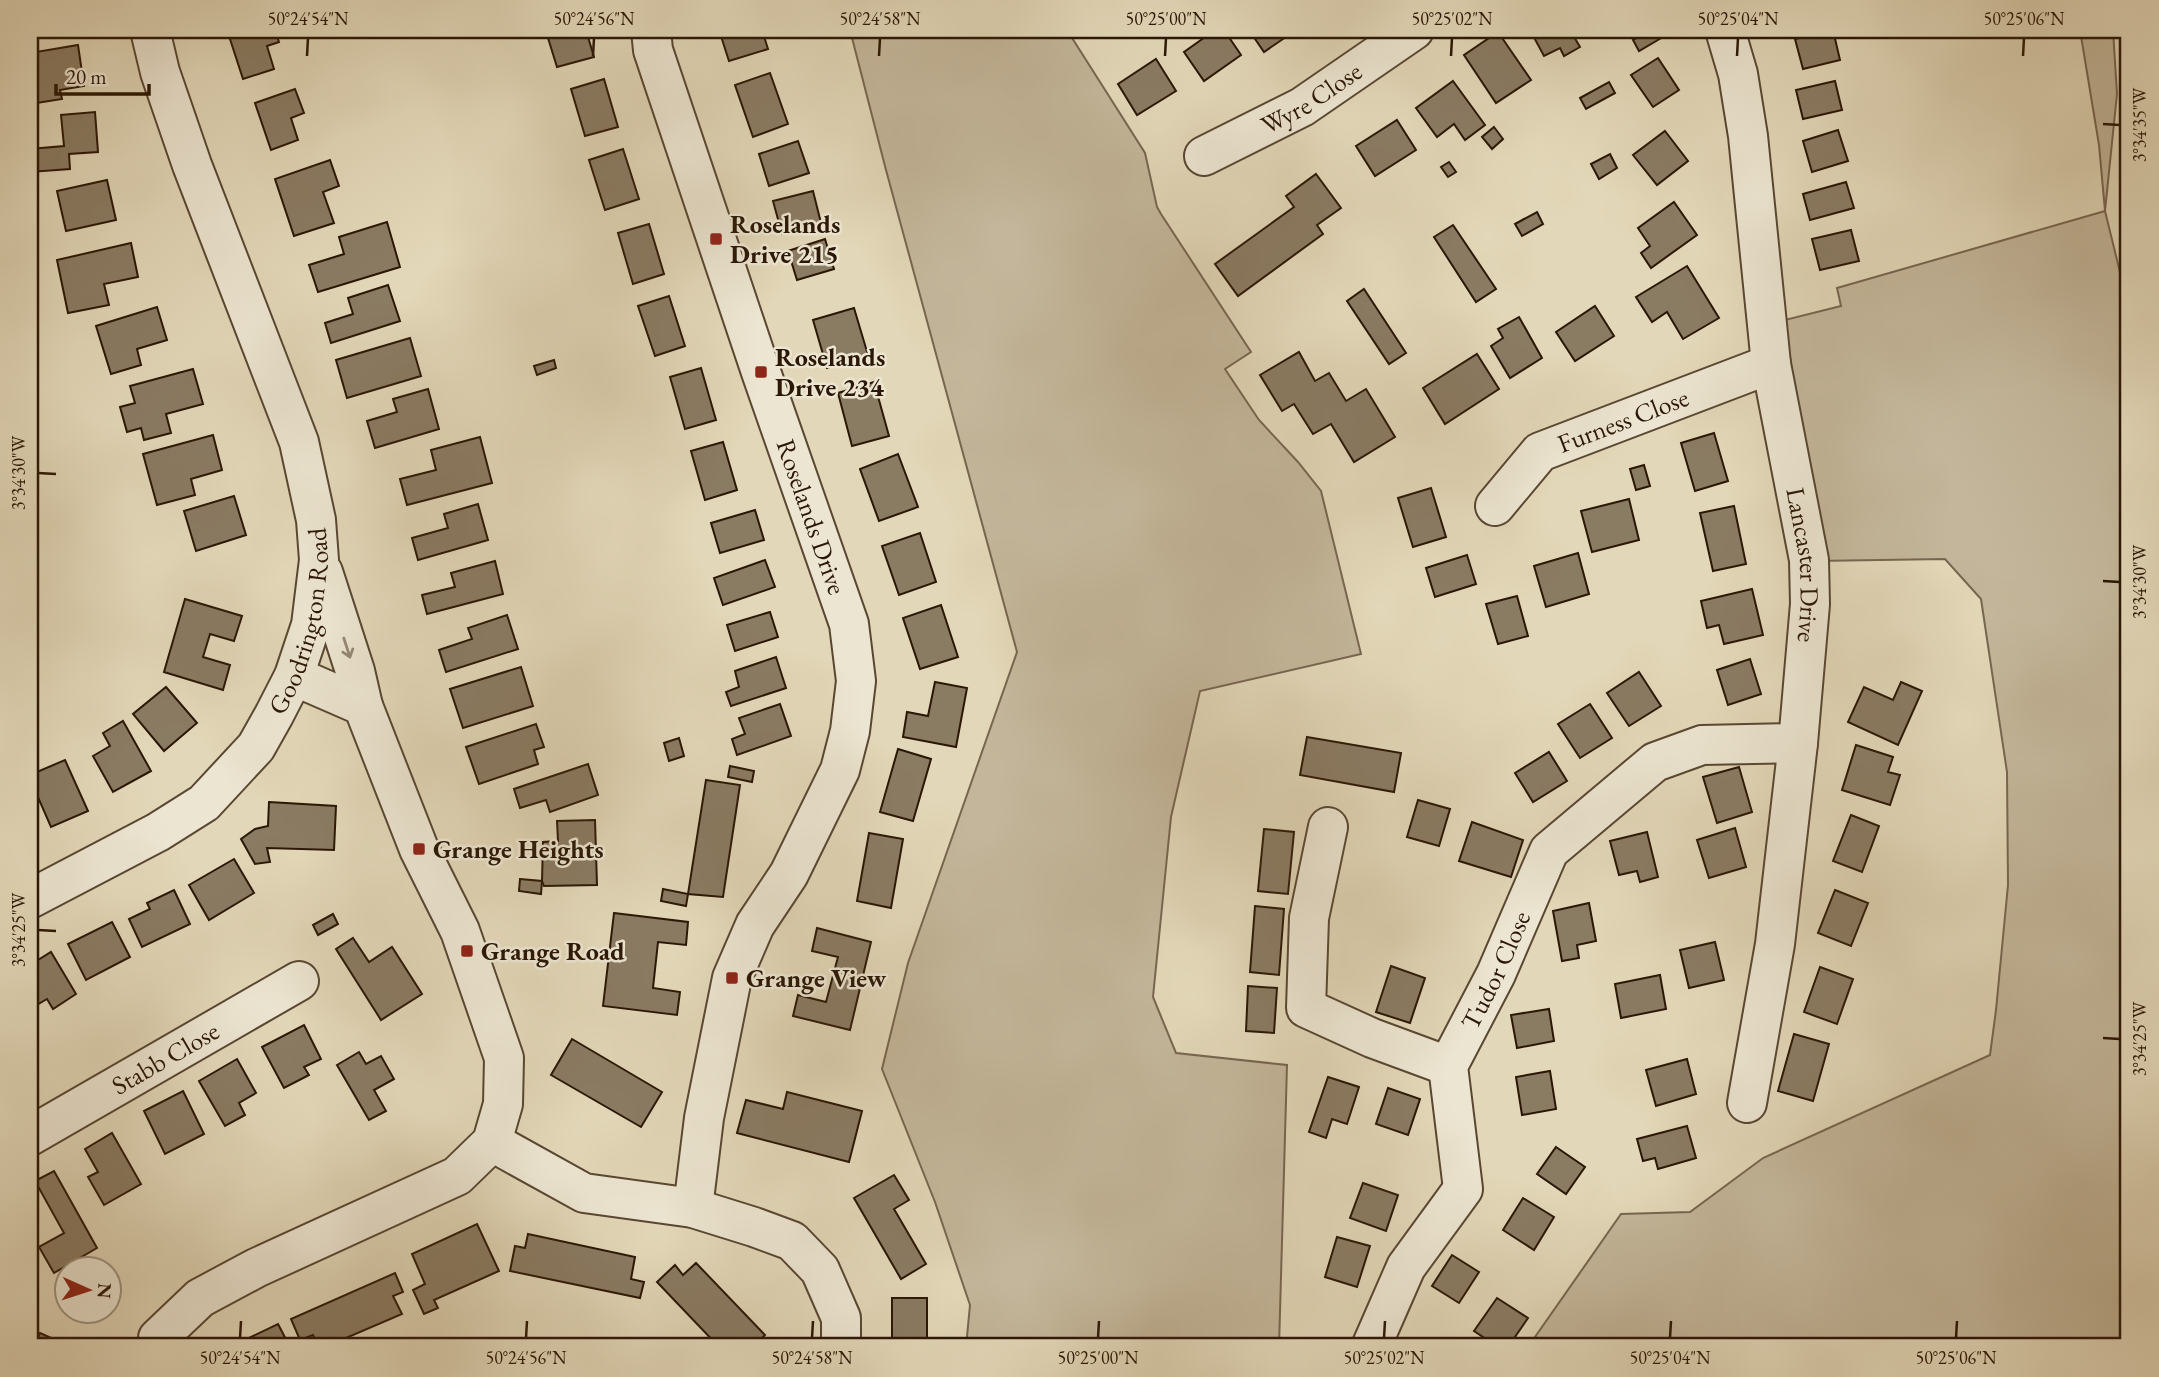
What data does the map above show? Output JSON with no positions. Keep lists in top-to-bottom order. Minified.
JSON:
{"streets":{"street":["Wyre Close","Furness Close","Roselands Drive","Lancaster Drive","Goodrington Road","Tudor Close","Stabb Close"]},"crossings":[["Furness Close","Lancaster Drive"],["Lancaster Drive","Tudor Close"]],"places":{"transit":["Roselands Drive 215","Roselands Drive 234","Grange Heights","Grange Road","Grange View"]},"scale_bar":"20 m","north":"right","coordinates":["50°24'54\"N","50°24'56\"N","50°24'58\"N","50°25'00\"N","50°25'02\"N","50°25'04\"N","50°25'06\"N","3°34'35\"W","3°34'30\"W","3°34'25\"W"]}
